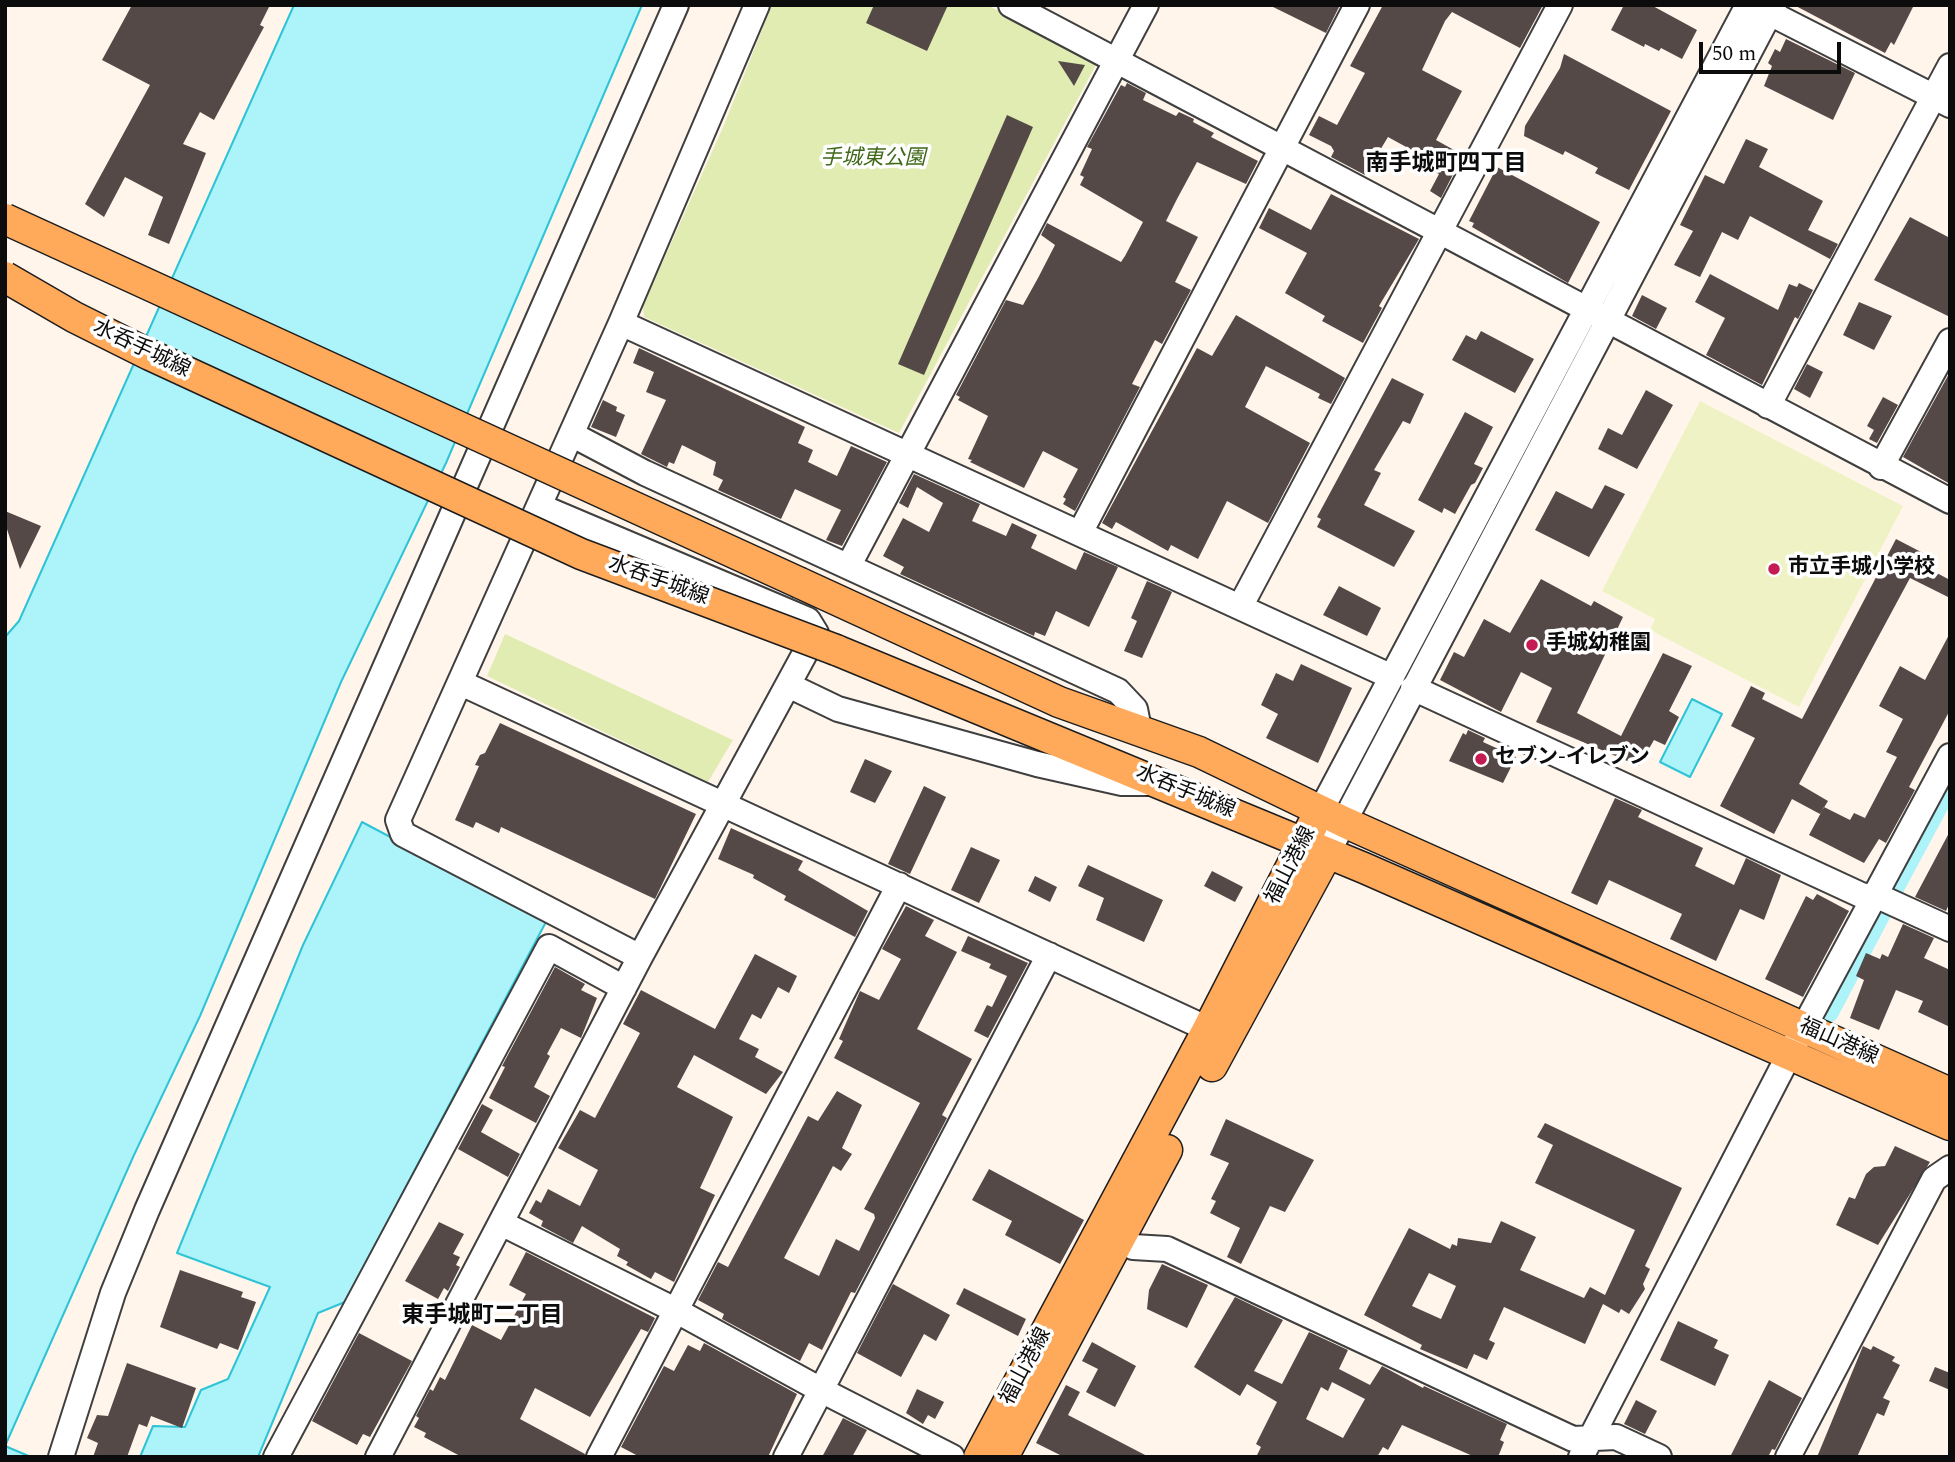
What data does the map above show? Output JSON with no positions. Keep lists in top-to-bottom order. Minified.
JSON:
{"streets":{"main road":["水呑手城線","福山港線"]},"crossings":[["水呑手城線","福山港線"]],"districts":["南手城町四丁目","東手城町二丁目"],"parks":["手城東公園"],"places":["市立手城小学校","手城幼稚園","セブン-イレブン"],"scale_bar":"50 m"}
